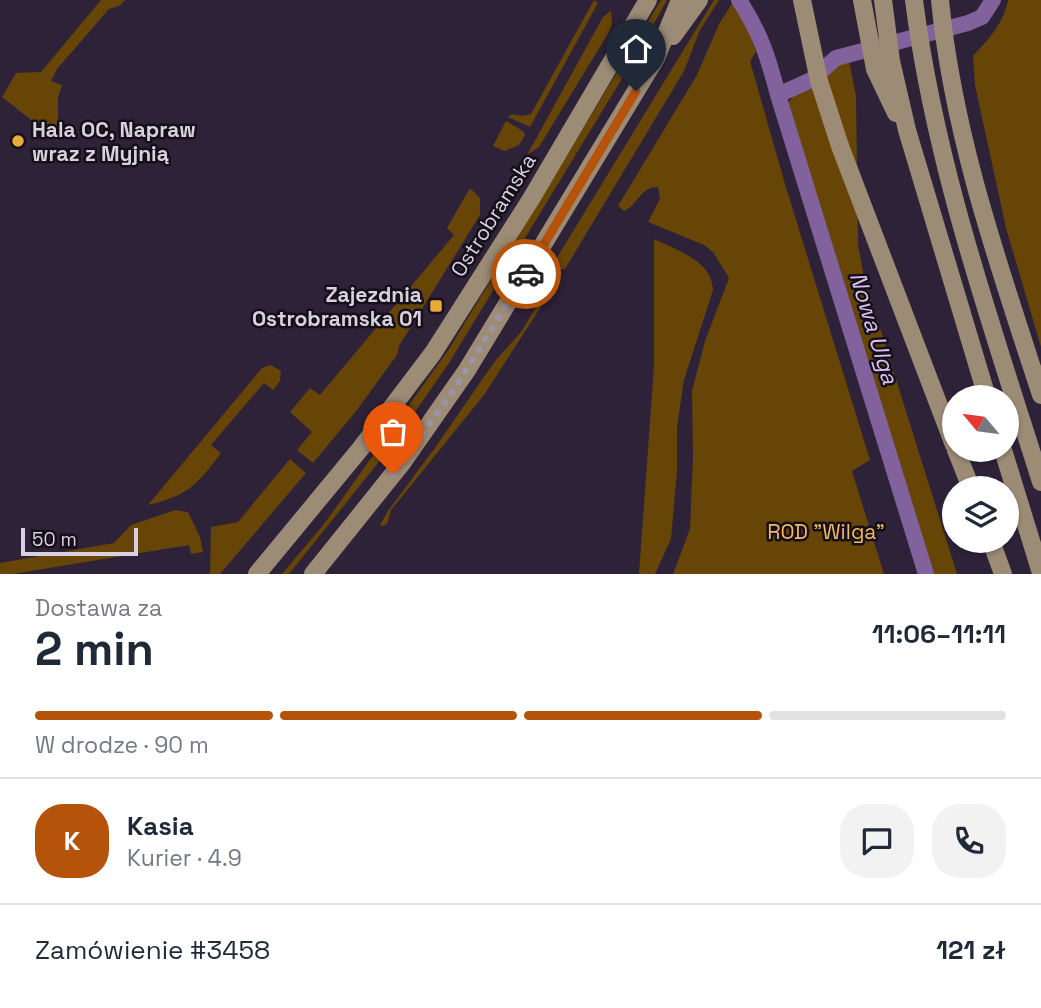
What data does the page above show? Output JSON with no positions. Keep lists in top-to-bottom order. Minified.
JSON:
{"streets":{"main road":["Ostrobramska"]},"water":["Nowa Ulga"],"parks":["ROD \"Wilga\""],"places":{"other":["Hala OC, Napraw wraz z Myjnią"],"transit":["Zajezdnia Ostrobramska 01"]},"scale_bar":"50 m","north":"top left","page":{"scale":"50 m","heading":["2 min","Dostawa za","11:06–11:11"],"panel":["Kasia","Kurier · 4.9","Zamówienie #3458","121 zł"],"bar":"W drodze · 90 m","round":"K"}}
